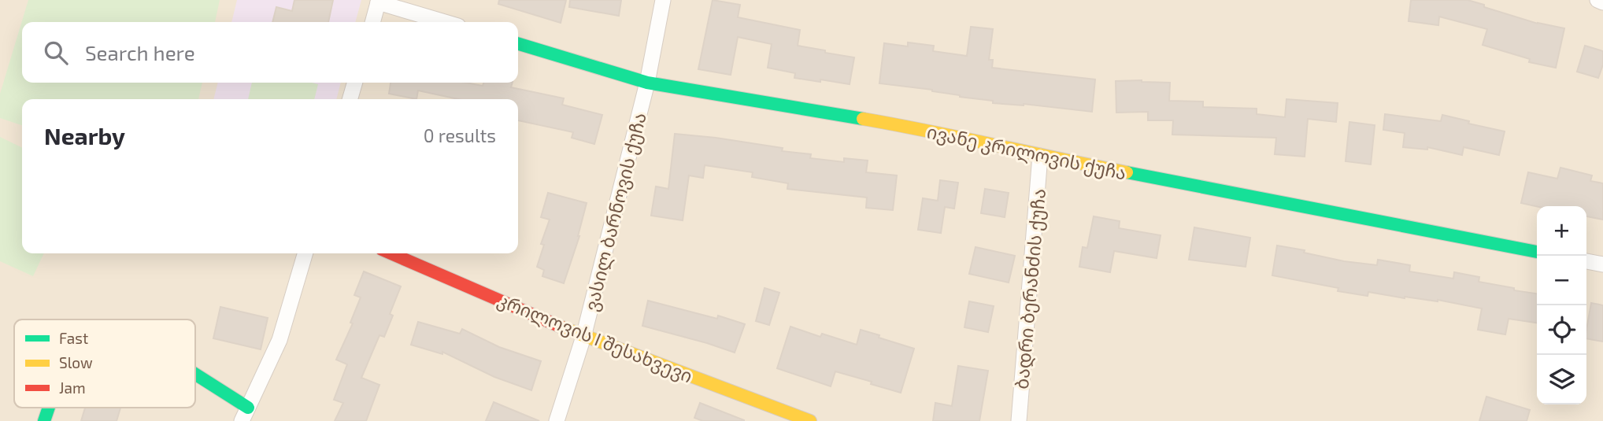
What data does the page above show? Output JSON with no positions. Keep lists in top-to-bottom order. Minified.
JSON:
{"streets":{"street":["ივანე კრილოვის ქუჩა","ვასილ ბარნოვის ქუჩა","ბადრი ბერანძის ქუჩა","კრილოვის I შესახვევი"]},"crossings":[["ივანე კრილოვის ქუჩა","ვასილ ბარნოვის ქუჩა"],["ივანე კრილოვის ქუჩა","ბადრი ბერანძის ქუჩა"],["ვასილ ბარნოვის ქუჩა","კრილოვის I შესახვევი"]],"legend":["Fast","Slow","Jam"],"page":{"search":"Search here","heading":["Nearby","0 results"],"map_buttons":["+","−"]}}
